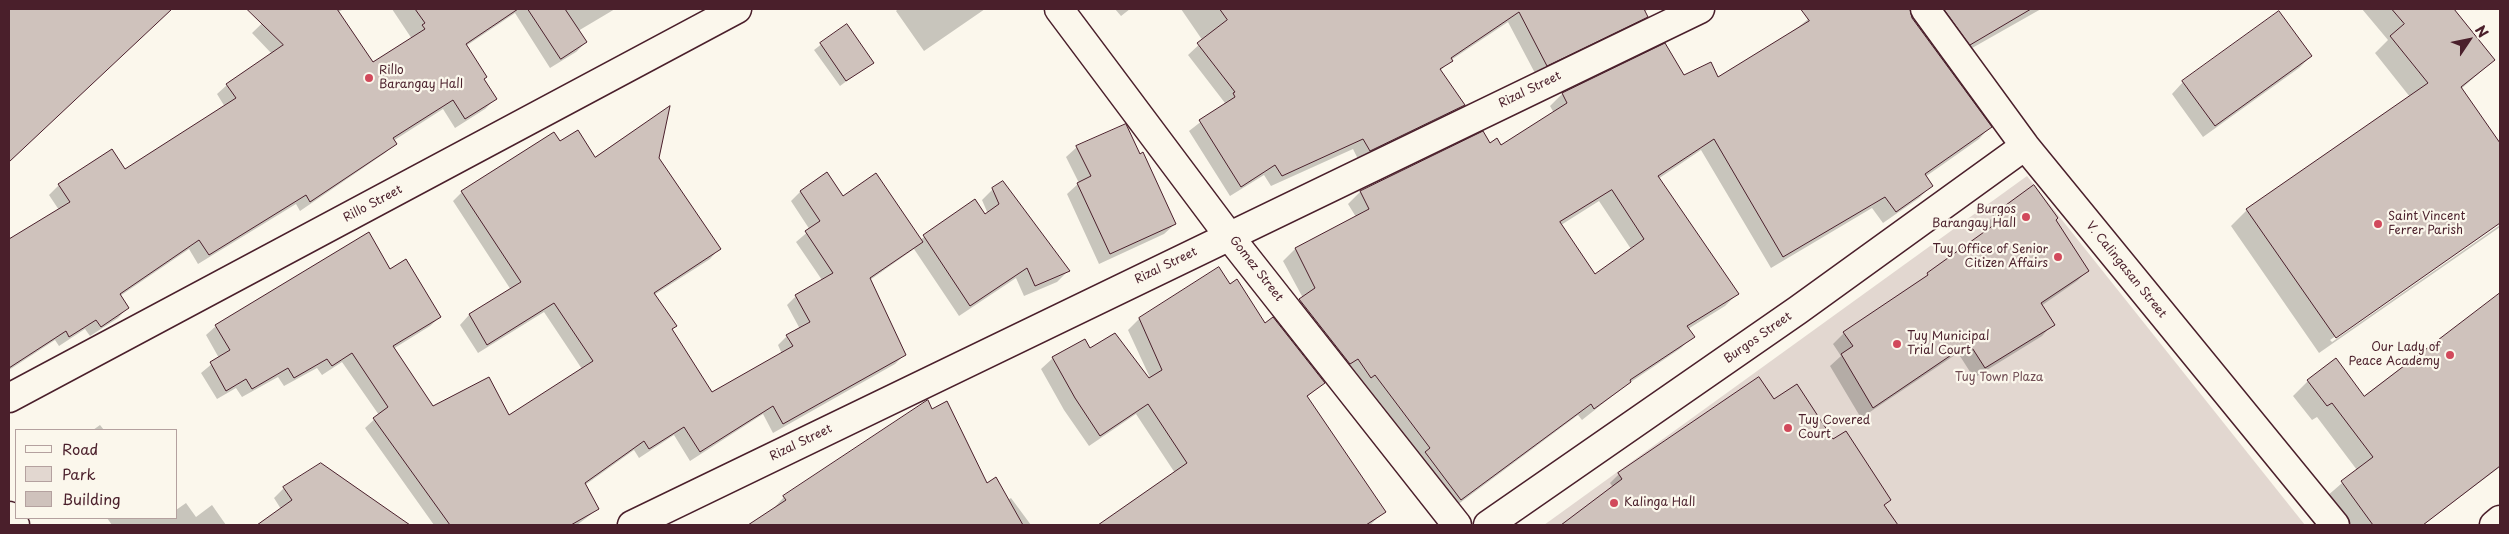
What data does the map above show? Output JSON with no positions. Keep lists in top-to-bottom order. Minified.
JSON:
{"streets":{"street":["Rizal Street","Rillo Street","Gomez Street","V. Calingasan Street","Burgos Street"]},"crossings":[["Rizal Street","Gomez Street"],["V. Calingasan Street","Burgos Street"]],"parks":["Tuy Town Plaza"],"places":["Rillo Barangay Hall","Burgos Barangay Hall","Saint Vincent Ferrer Parish","Tuy Office of Senior Citizen Affairs","Tuy Municipal Trial Court","Our Lady of Peace Academy","Tuy Covered Court","Kalinga Hall"],"legend":["Road","Park","Building"],"north":"top right"}
